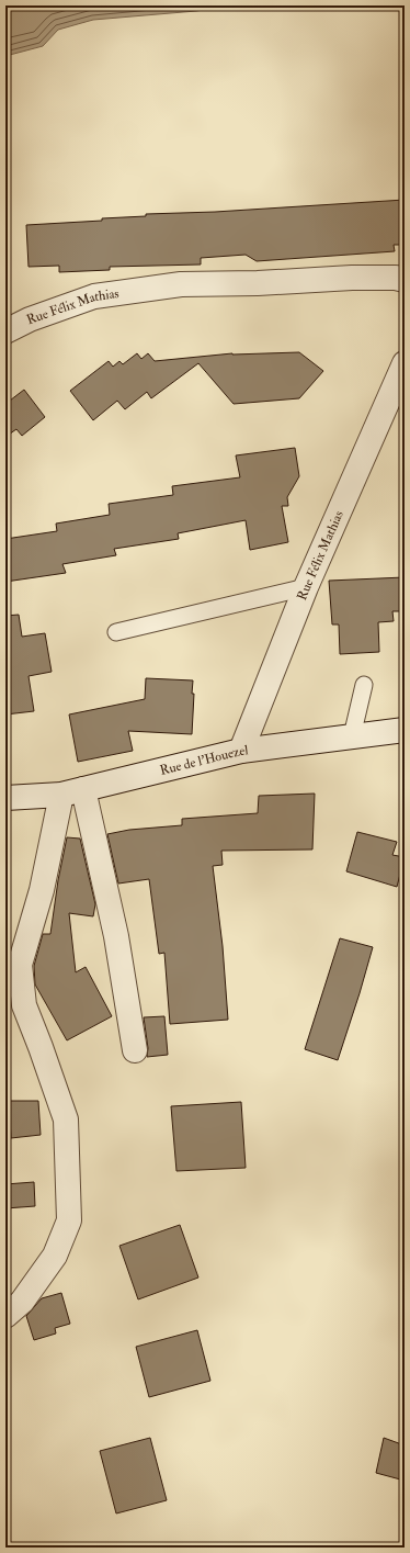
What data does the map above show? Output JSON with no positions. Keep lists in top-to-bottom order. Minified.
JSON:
{"streets":{"street":["Rue Félix Mathias","Rue de l'Houezel"]},"crossings":[["Rue Félix Mathias","Rue de l'Houezel"]]}
